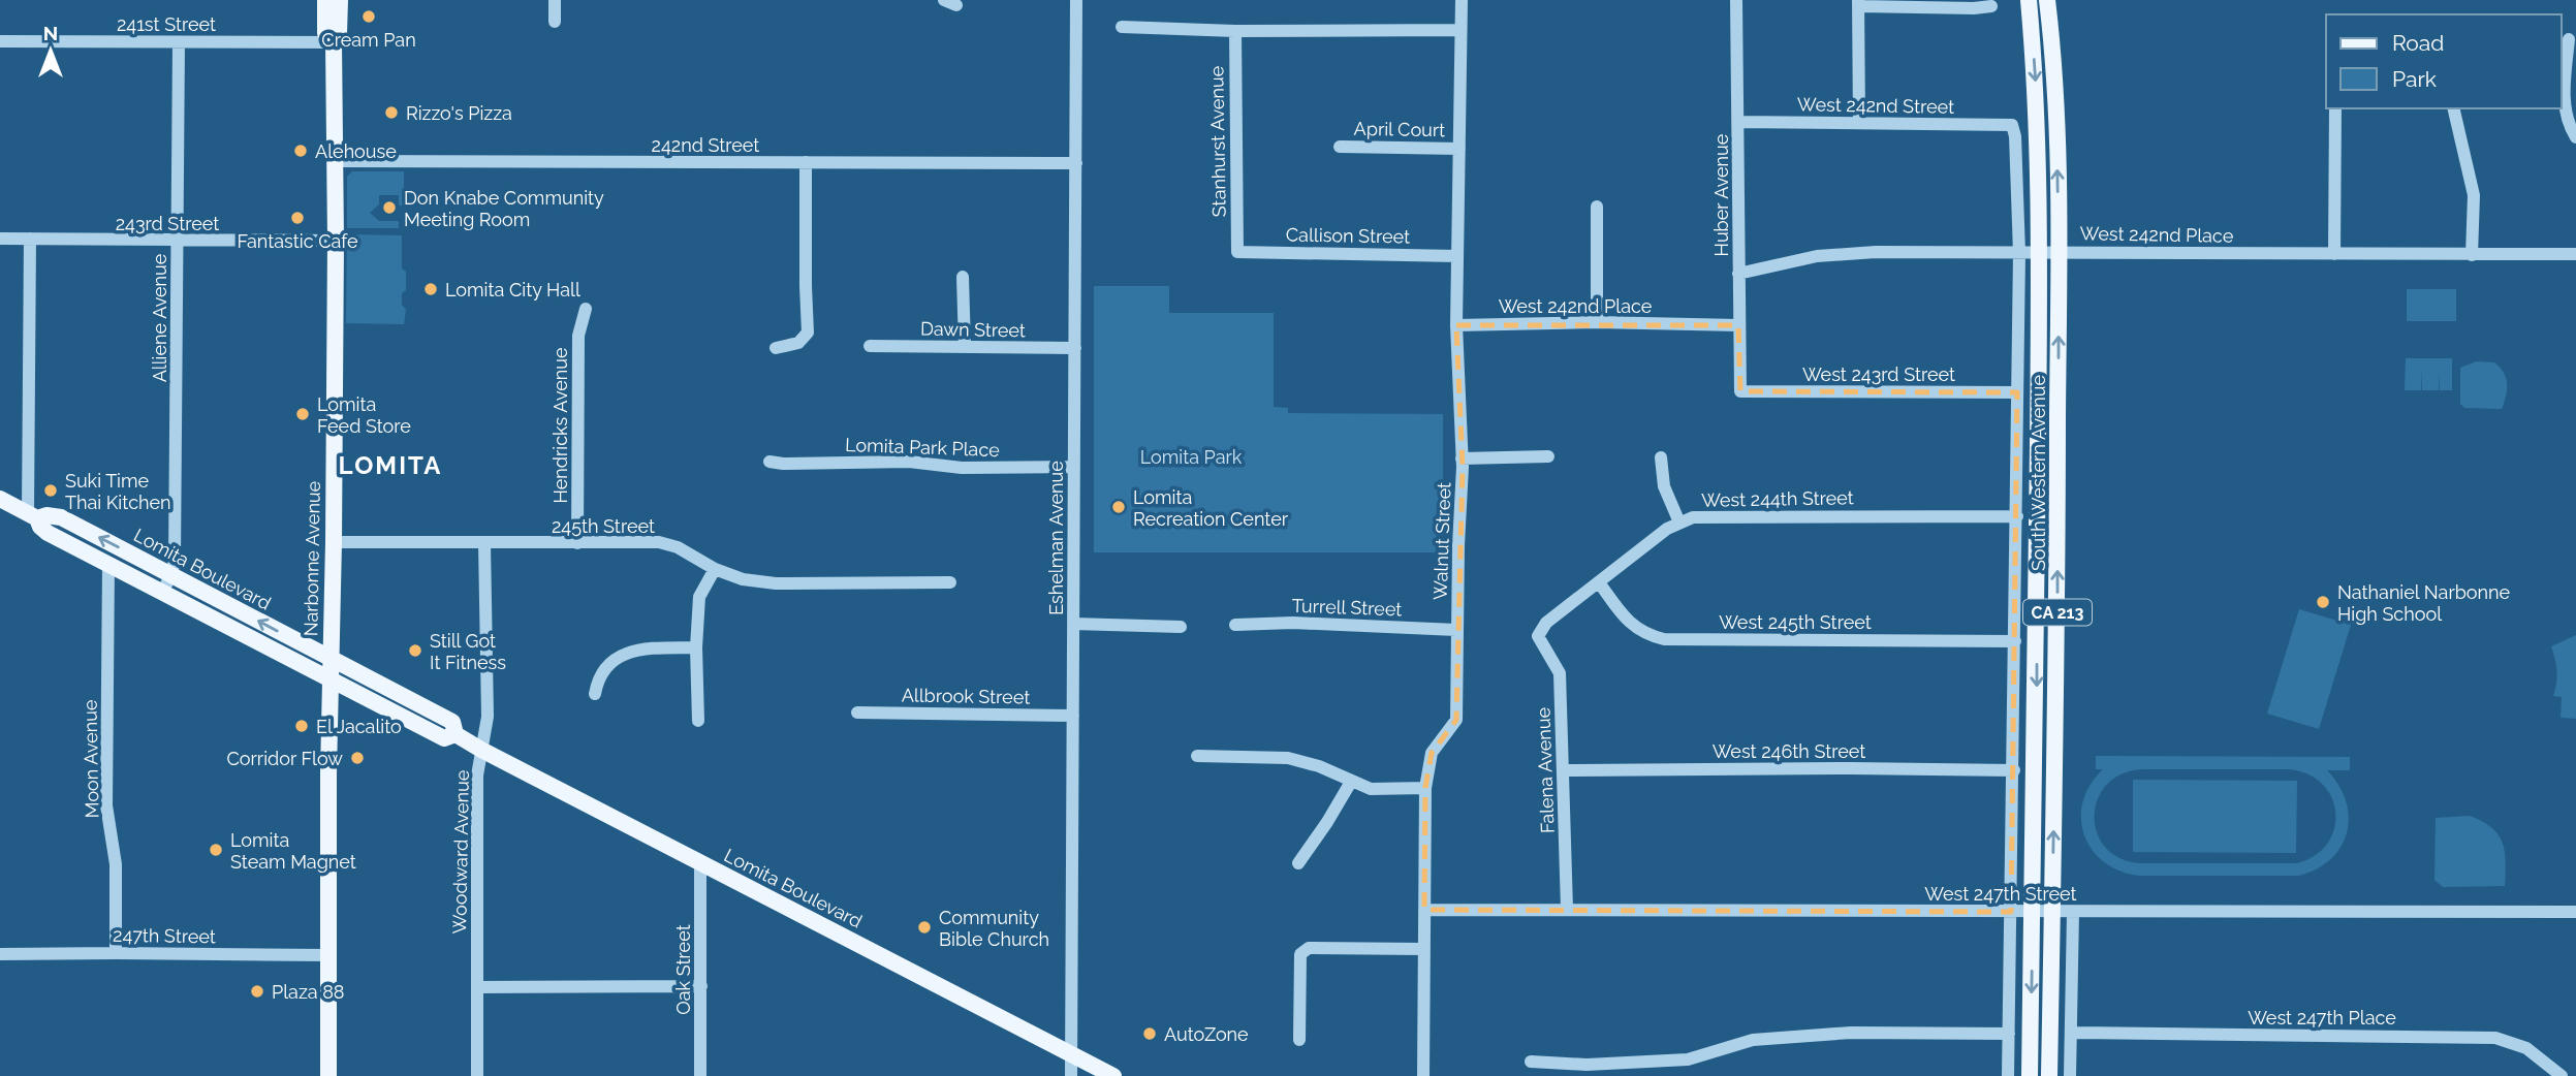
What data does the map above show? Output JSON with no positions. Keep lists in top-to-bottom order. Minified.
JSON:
{"streets":{"main road":["South Western Avenue","Narbonne Avenue","Lomita Boulevard","CA 213"],"street":["241st Street","West 242nd Street","April Court","Stanhurst Avenue","242nd Street","Huber Avenue","243rd Street","West 242nd Place","Callison Street","Alliene Avenue","Dawn Street","West 243rd Street","Hendricks Avenue","Lomita Park Place","West 244th Street","245th Street","Eshelman Avenue","Walnut Street","Turrell Street","West 245th Street","Allbrook Street","West 246th Street","Moon Avenue","Falena Avenue","Woodward Avenue","West 247th Street","247th Street","Oak Street","West 247th Place"]},"crossings":[["241st Street","Alliene Avenue"],["241st Street","Narbonne Avenue"],["West 242nd Street","Huber Avenue"],["West 242nd Street","South Western Avenue"],["April Court","Walnut Street"],["Stanhurst Avenue","Callison Street"],["242nd Street","Eshelman Avenue"],["242nd Street","Narbonne Avenue"],["Huber Avenue","West 242nd Place"],["Huber Avenue","West 243rd Street"],["243rd Street","Alliene Avenue"],["243rd Street","Narbonne Avenue"],["West 242nd Place","South Western Avenue"],["West 242nd Place","Walnut Street"],["Callison Street","Walnut Street"],["Alliene Avenue","Lomita Boulevard"],["Dawn Street","Eshelman Avenue"],["West 243rd Street","South Western Avenue"],["Hendricks Avenue","245th Street"],["Lomita Park Place","Eshelman Avenue"],["South Western Avenue","West 244th Street"],["South Western Avenue","West 245th Street"],["South Western Avenue","West 246th Street"],["South Western Avenue","West 247th Street"],["West 244th Street","West 245th Street"],["West 244th Street","Falena Avenue"],["245th Street","Narbonne Avenue"],["245th Street","Woodward Avenue"],["Eshelman Avenue","Lomita Boulevard"],["Eshelman Avenue","Allbrook Street"],["Walnut Street","Turrell Street"],["Walnut Street","West 247th Street"],["Narbonne Avenue","Lomita Boulevard"],["Narbonne Avenue","247th Street"],["Lomita Boulevard","Moon Avenue"],["Lomita Boulevard","Woodward Avenue"],["Lomita Boulevard","Oak Street"],["West 246th Street","Falena Avenue"],["Moon Avenue","247th Street"],["Falena Avenue","West 247th Street"]],"districts":["LOMITA"],"parks":["Lomita Park"],"places":["Cream Pan","Rizzo's Pizza","Alehouse","Don Knabe Community Meeting Room","Fantastic Cafe","Lomita City Hall","Lomita Feed Store","Suki Time Thai Kitchen","Lomita Recreation Center","Nathaniel Narbonne High School","Still Got It Fitness","El Jacalito","Corridor Flow","Lomita Steam Magnet","Community Bible Church","Plaza 88","AutoZone"],"legend":["Road","Park"],"north":"top"}
